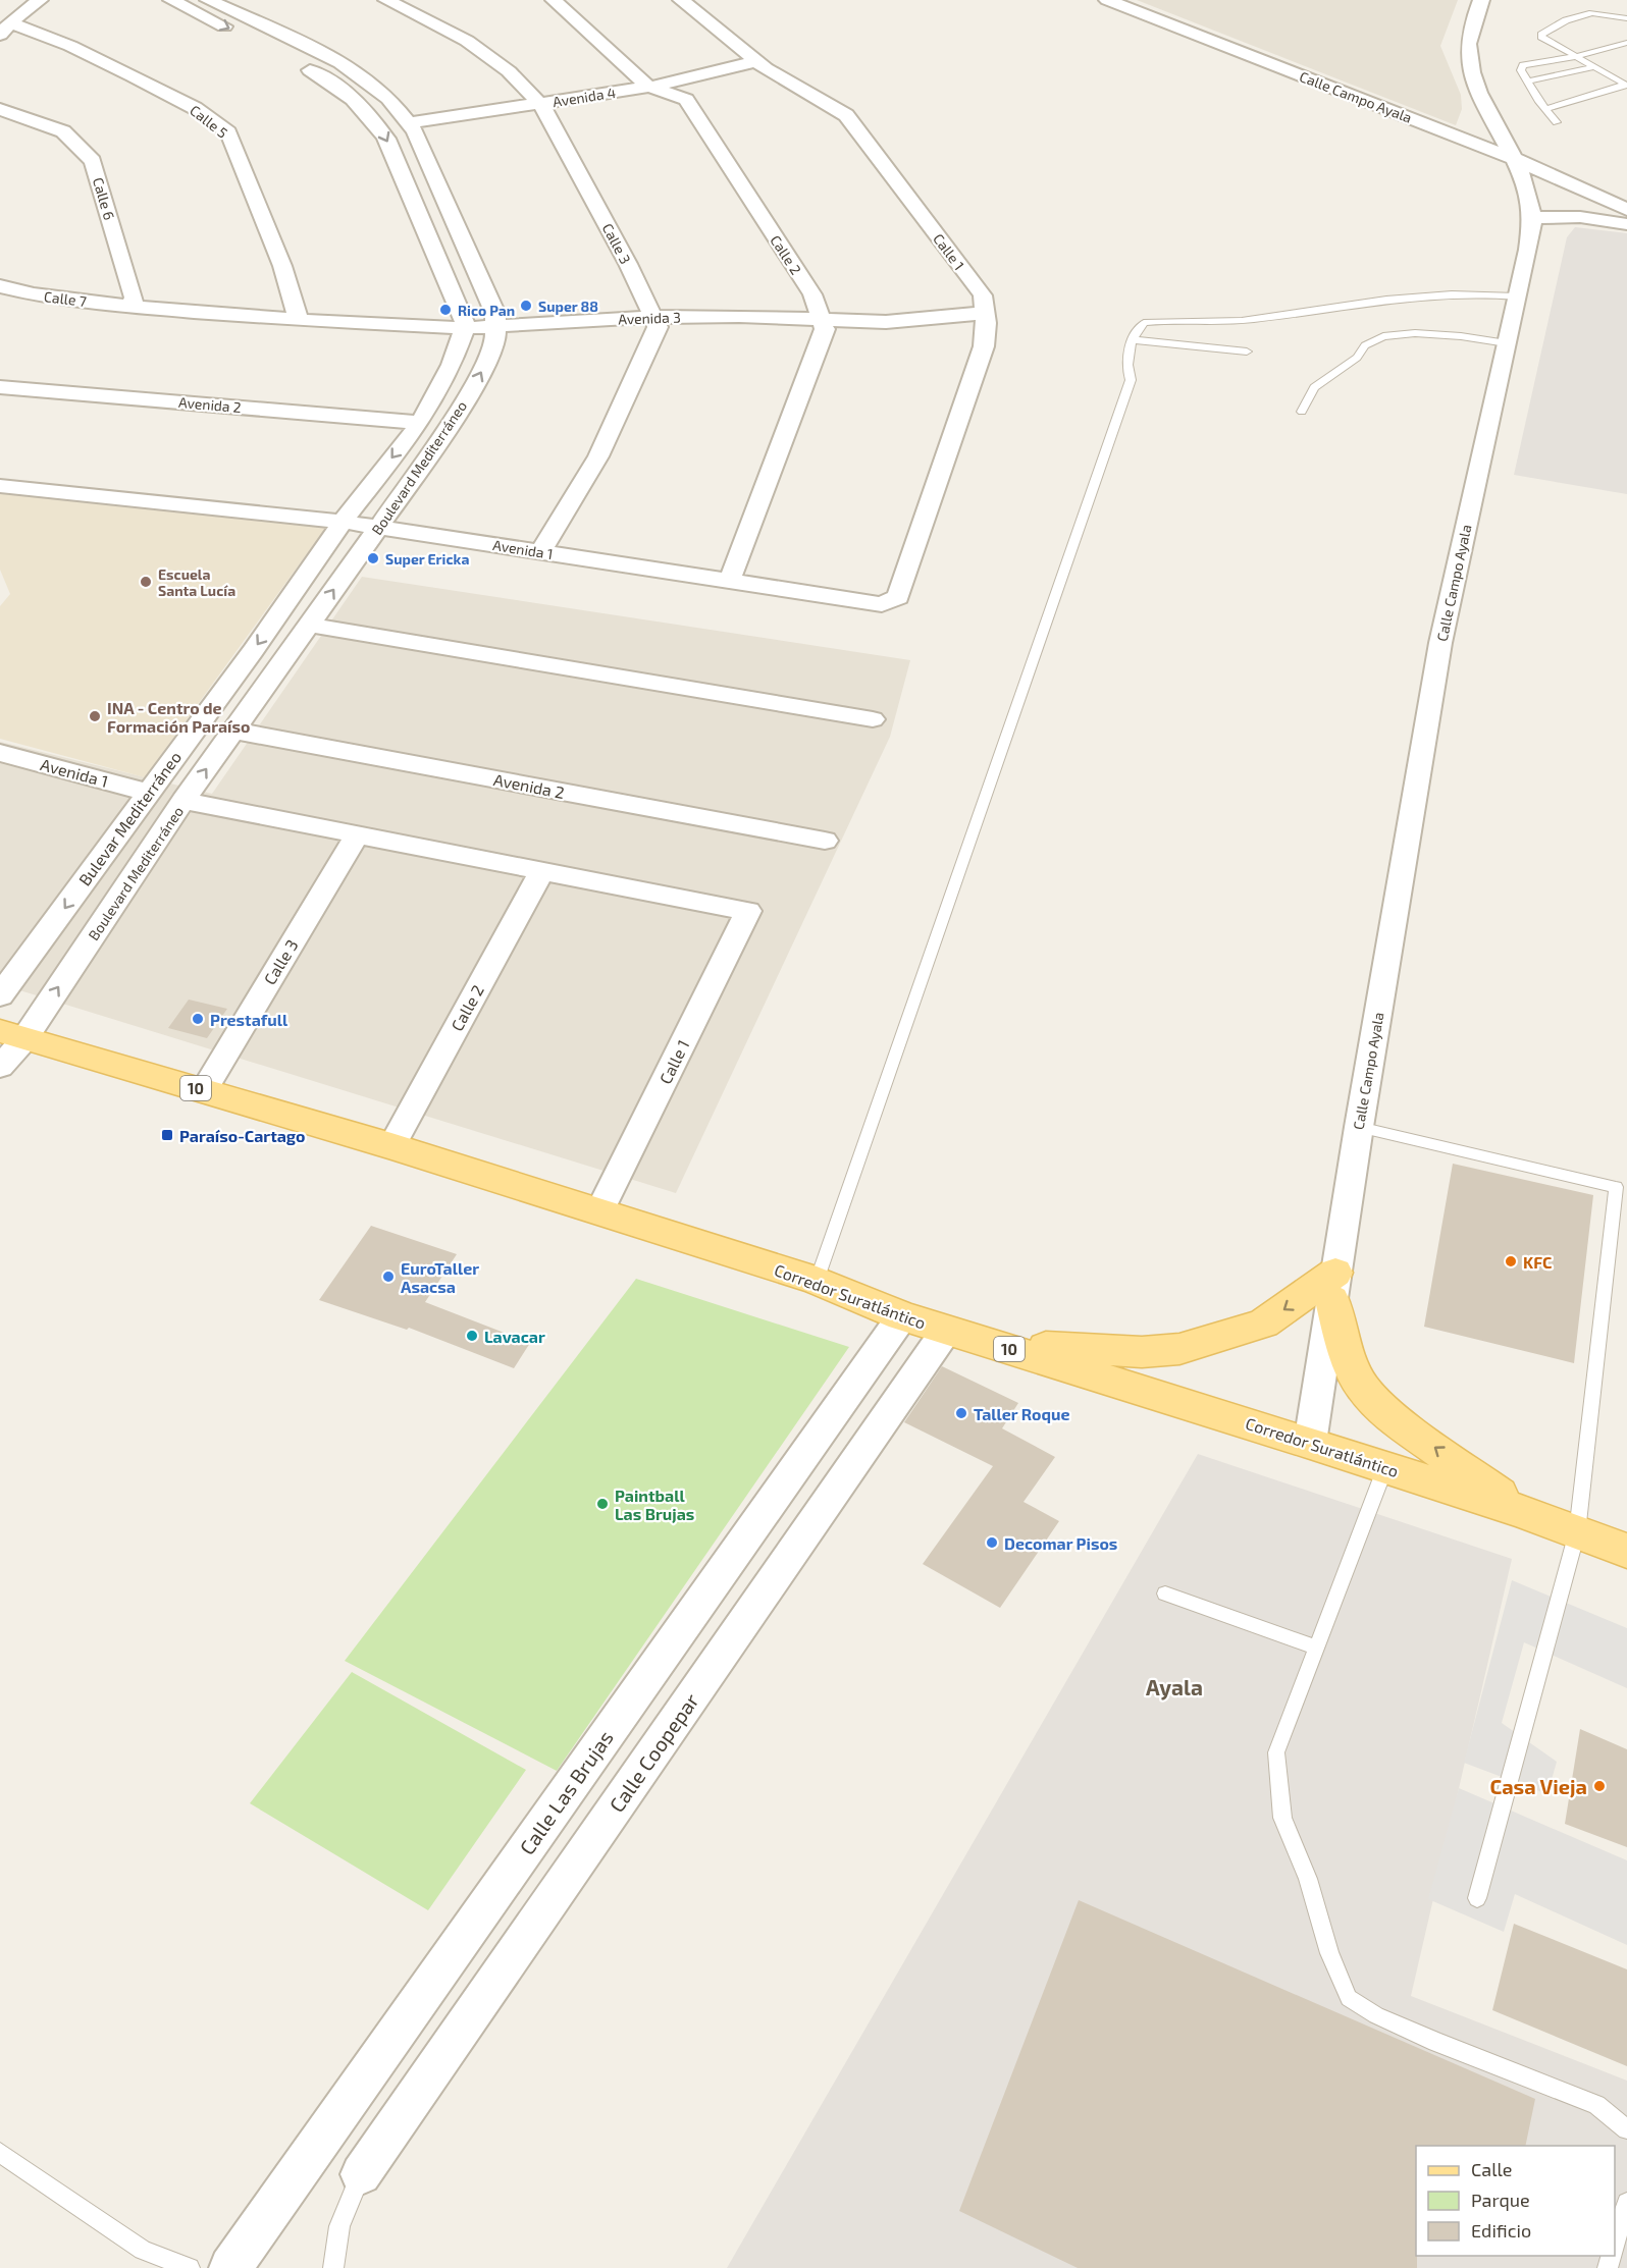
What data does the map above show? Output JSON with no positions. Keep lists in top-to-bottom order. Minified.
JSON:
{"streets":{"main road":["10","Corredor Suratlántico"],"street":["Avenida 4","Calle Campo Ayala","Calle 5","Calle 6","Calle 3","Calle 1","Calle 2","Calle 7","Avenida 3","Avenida 2","Boulevard Mediterráneo","Avenida 1","Bulevar Mediterráneo","Calle Coopepar","Calle Las Brujas"]},"crossings":[["Avenida 4","Calle 3"],["Avenida 4","Calle 1"],["Avenida 4","Calle 2"],["Calle Campo Ayala","Corredor Suratlántico"],["Calle 5","Avenida 3"],["Calle 6","Calle 7"],["Calle 6","Avenida 3"],["Calle 3","Avenida 3"],["Calle 3","Corredor Suratlántico"],["Calle 1","Calle 2"],["Calle 1","Avenida 3"],["Calle 1","Avenida 1"],["Calle 1","Corredor Suratlántico"],["Calle 2","Avenida 3"],["Calle 2","Corredor Suratlántico"],["Calle 7","Avenida 3"],["Avenida 3","Boulevard Mediterráneo"],["Avenida 2","Boulevard Mediterráneo"],["Boulevard Mediterráneo","Avenida 1"],["Boulevard Mediterráneo","Bulevar Mediterráneo"],["Boulevard Mediterráneo","Corredor Suratlántico"],["Avenida 1","Bulevar Mediterráneo"],["Corredor Suratlántico","Calle Coopepar"],["Corredor Suratlántico","Calle Las Brujas"]],"one_way":["Bulevar Mediterráneo"],"districts":["Ayala"],"places":{"other":["Super 88","Rico Pan","Super Ericka","Escuela Santa Lucía","INA - Centro de Formación Paraíso","Prestafull","KFC","EuroTaller Asacsa","Lavacar","Taller Roque","Paintball Las Brujas","Decomar Pisos","Casa Vieja"],"transit":["Paraíso-Cartago"]},"legend":["Calle","Parque","Edificio"]}
